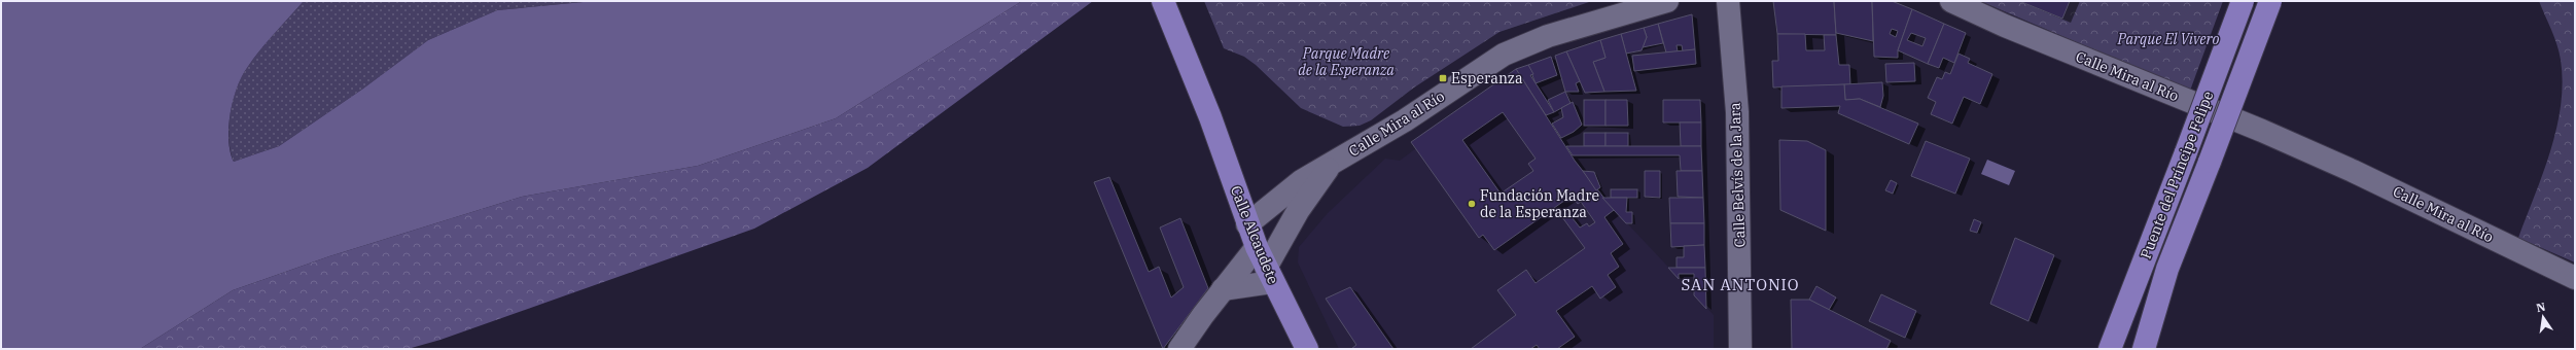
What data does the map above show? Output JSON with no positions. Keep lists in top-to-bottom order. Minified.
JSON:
{"streets":{"main road":["Puente del Príncipe Felipe","Calle Alcaudete"],"street":["Calle Mira al Río","Calle Belvís de la Jara"]},"crossings":[["Calle Mira al Río","Calle Alcaudete"]],"districts":["SAN ANTONIO"],"parks":["Parque El Vivero","Parque Madre de la Esperanza"],"places":{"transit":["Esperanza"],"other":["Fundación Madre de la Esperanza"]},"north":"top"}
